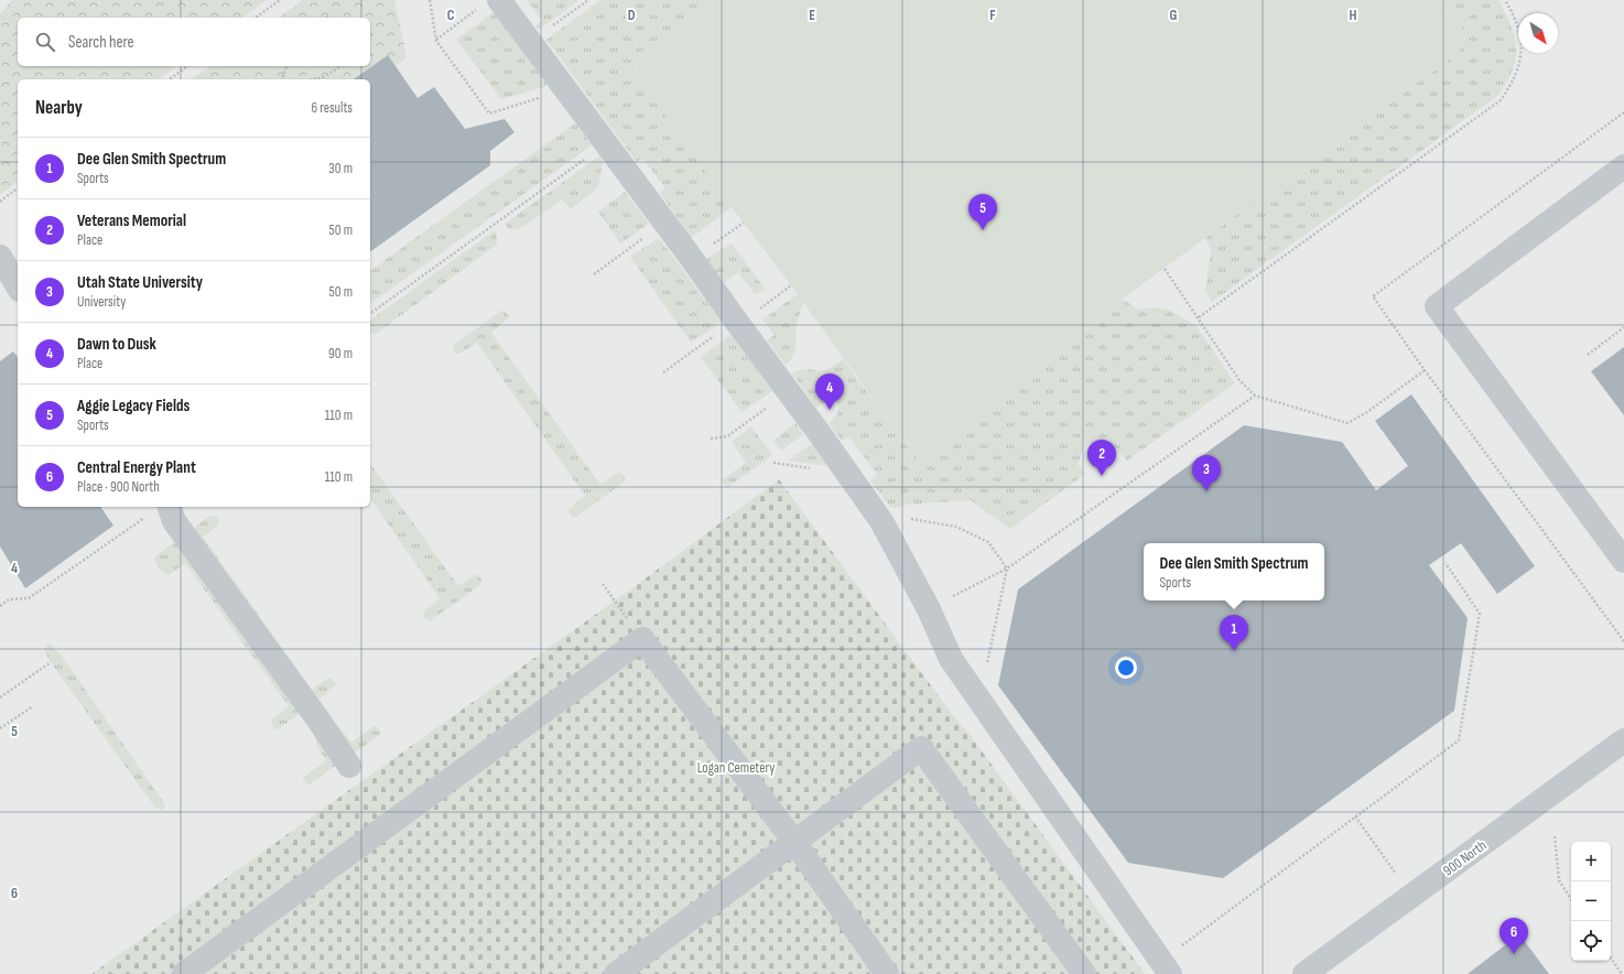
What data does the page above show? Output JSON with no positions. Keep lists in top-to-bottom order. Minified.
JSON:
{"streets":{"street":["900 North"]},"parks":["Logan Cemetery"],"north":"bottom right","page":{"search":"Search here","heading":["Nearby","6 results"],"list":[{"mark":"1","name":"Dee Glen Smith Spectrum","note":"Sports","value":"30 m"},{"mark":"2","name":"Veterans Memorial","note":"Place","value":"50 m"},{"mark":"3","name":"Utah State University","note":"University","value":"50 m"},{"mark":"4","name":"Dawn to Dusk","note":"Place","value":"90 m"},{"mark":"5","name":"Aggie Legacy Fields","note":"Sports","value":"110 m"},{"mark":"6","name":"Central Energy Plant","note":"Place · 900 North","value":"110 m"}],"pins":["5","4","2","3","1","6"],"popup":["Dee Glen Smith Spectrum","Sports"],"map_buttons":["+","−"]},"grid":{"columns":["C","D","E","F","G","H"],"rows":["4","5","6"]}}
